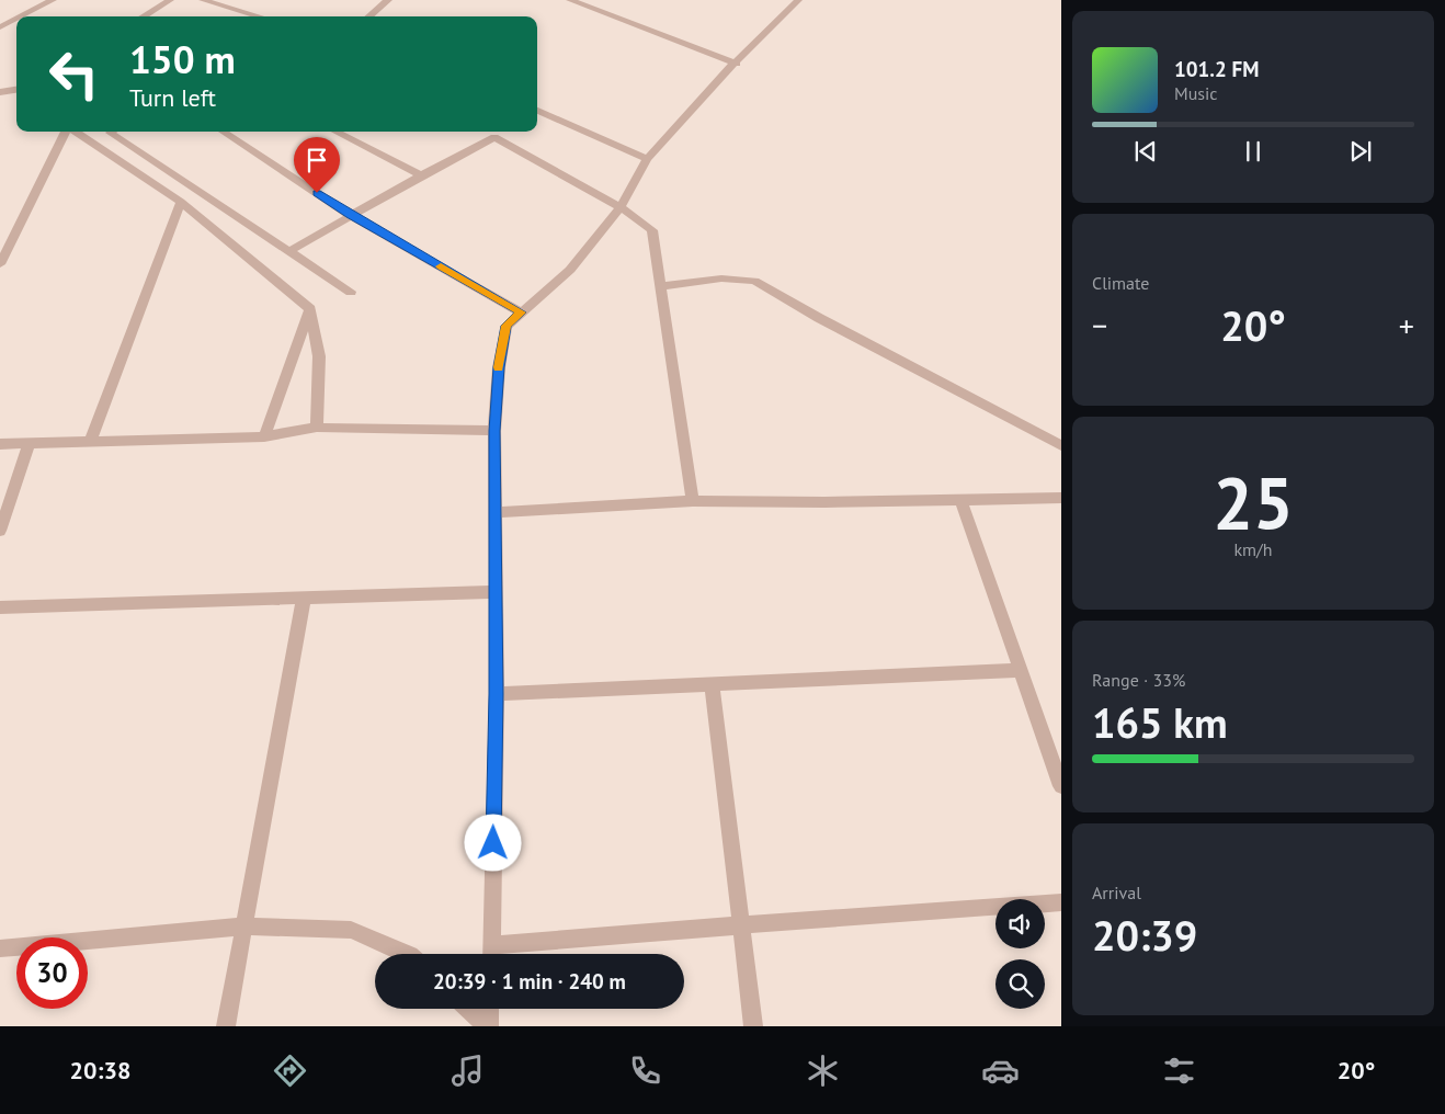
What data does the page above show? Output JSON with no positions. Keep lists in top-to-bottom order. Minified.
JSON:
{"page":{"turn":["150 m","Turn left"],"song":["101.2 FM","Music"],"tile":["Climate",["25","km/h"],["Range · 33%","165 km"],["Arrival","20:39"]],"heat":["−","20°","+"],"limit":"30","trip":"20:39 · 1 min · 240 m","tabs":["20:38","20°"]}}
